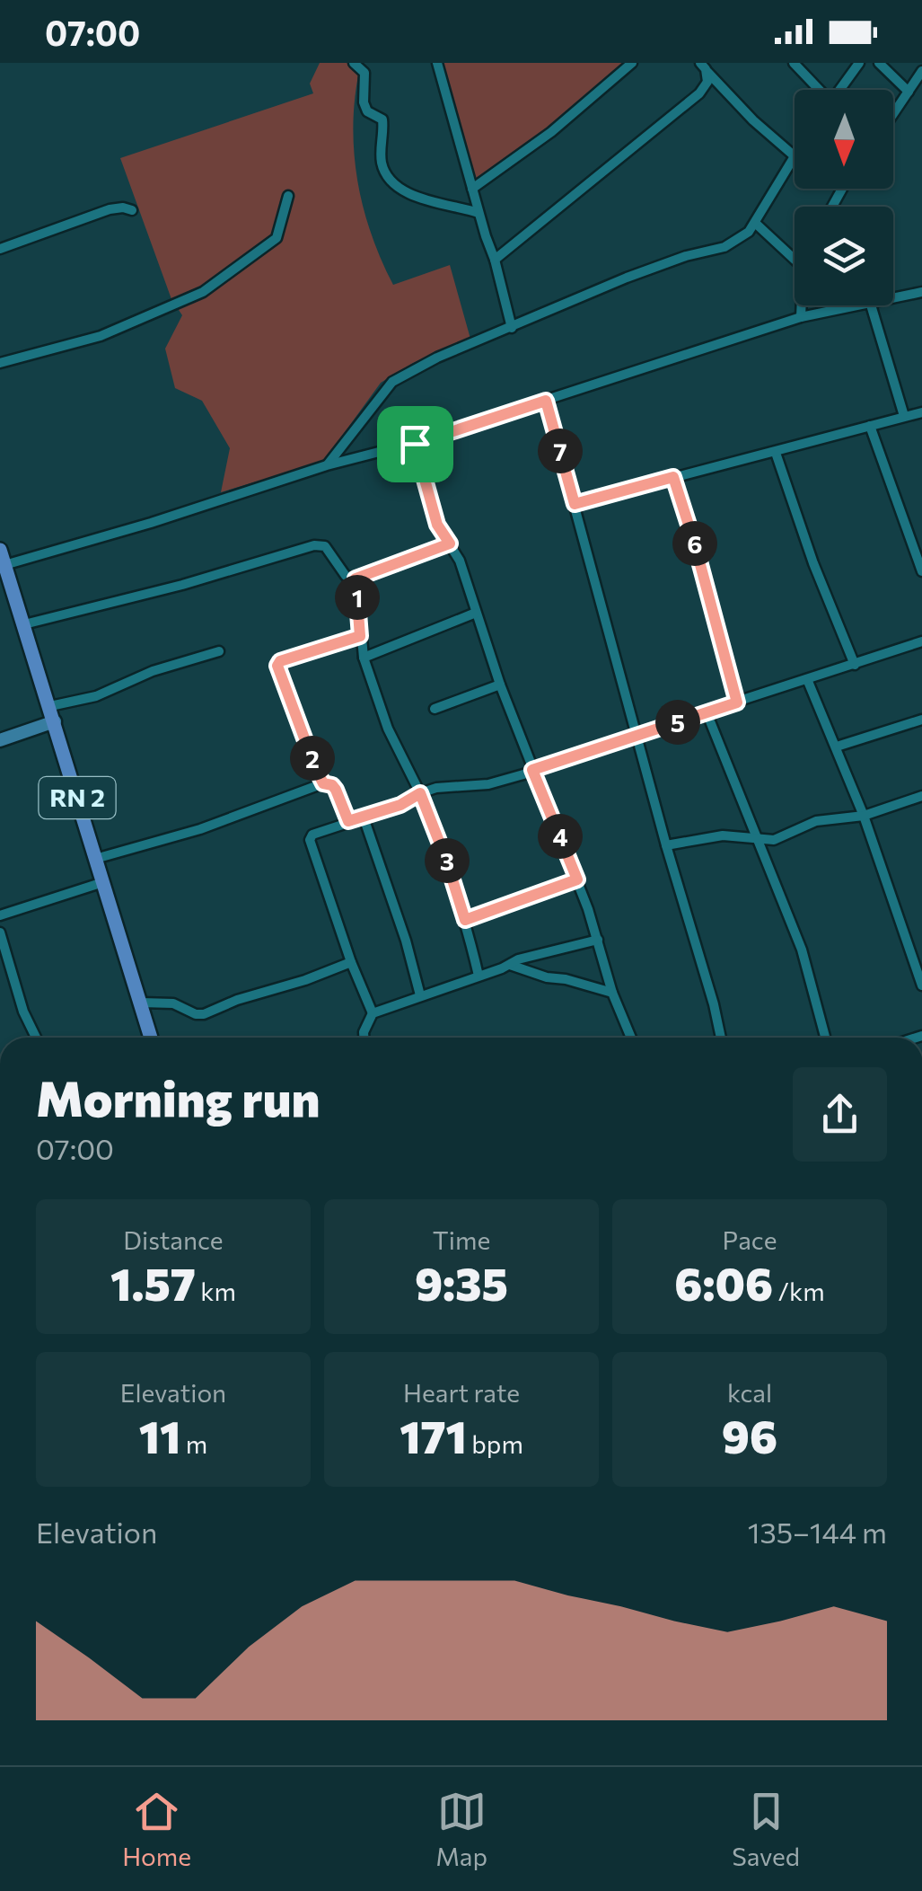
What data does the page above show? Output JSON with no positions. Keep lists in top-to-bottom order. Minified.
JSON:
{"streets":{"main road":["RN 2"]},"north":"bottom","page":{"status":"07:00","pins":["7","6","1","5","2","4","3"],"heading":["Morning run","07:00"],"stats":[["Distance","1.57 km"],["Time","9:35"],["Pace","6:06 /km"],["Elevation","11 m"],["Heart rate","171 bpm"],["kcal","96"]],"chart":["Elevation","135–144 m"],"tabs":["Home","Map","Saved"]}}
